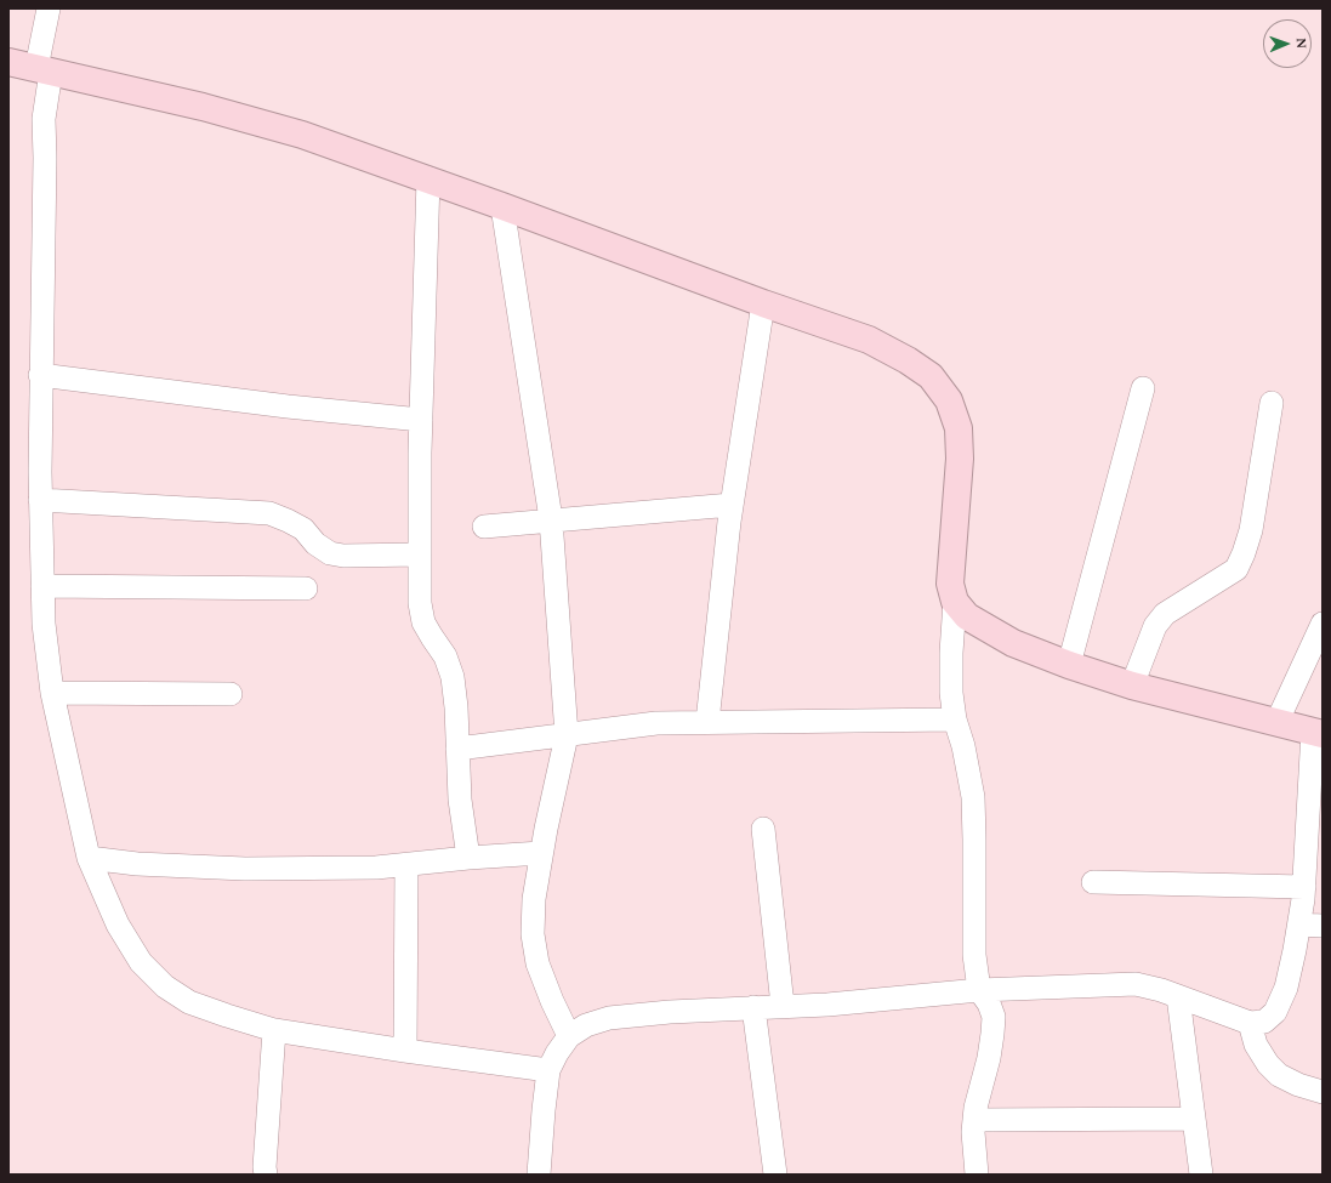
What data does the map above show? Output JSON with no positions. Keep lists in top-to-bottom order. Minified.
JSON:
{"north":"right"}
